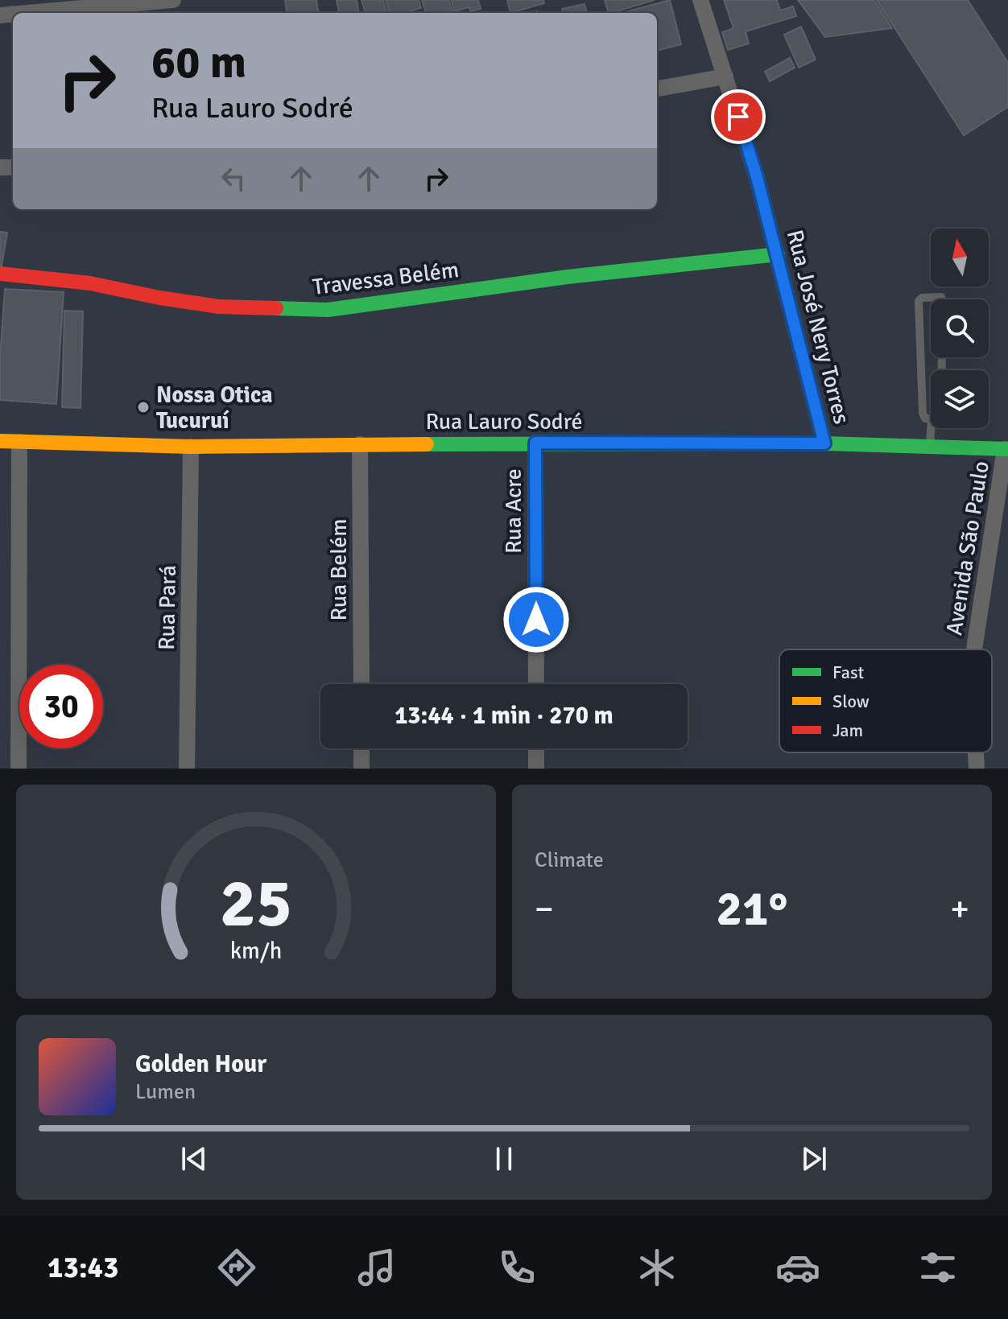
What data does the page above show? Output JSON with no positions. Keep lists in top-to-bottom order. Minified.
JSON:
{"streets":{"main road":["Travessa Belém","Rua Lauro Sodré"],"street":["Rua José Nery Torres","Rua Acre","Avenida São Paulo","Rua Belém","Rua Pará"]},"crossings":[["Travessa Belém","Rua José Nery Torres"],["Rua José Nery Torres","Rua Lauro Sodré"],["Rua Lauro Sodré","Rua Acre"],["Rua Lauro Sodré","Avenida São Paulo"],["Rua Lauro Sodré","Rua Belém"],["Rua Lauro Sodré","Rua Pará"]],"places":["Nossa Otica Tucuruí"],"legend":["Fast","Slow","Jam"],"north":"top","page":{"turn":["60 m","Rua Lauro Sodré"],"limit":"30","trip":"13:44 · 1 min · 270 m","tile":"Climate","heat":["−","21°","+"],"song":["Golden Hour","Lumen"],"tabs":"13:43","gauge":["25","km/h"]}}
